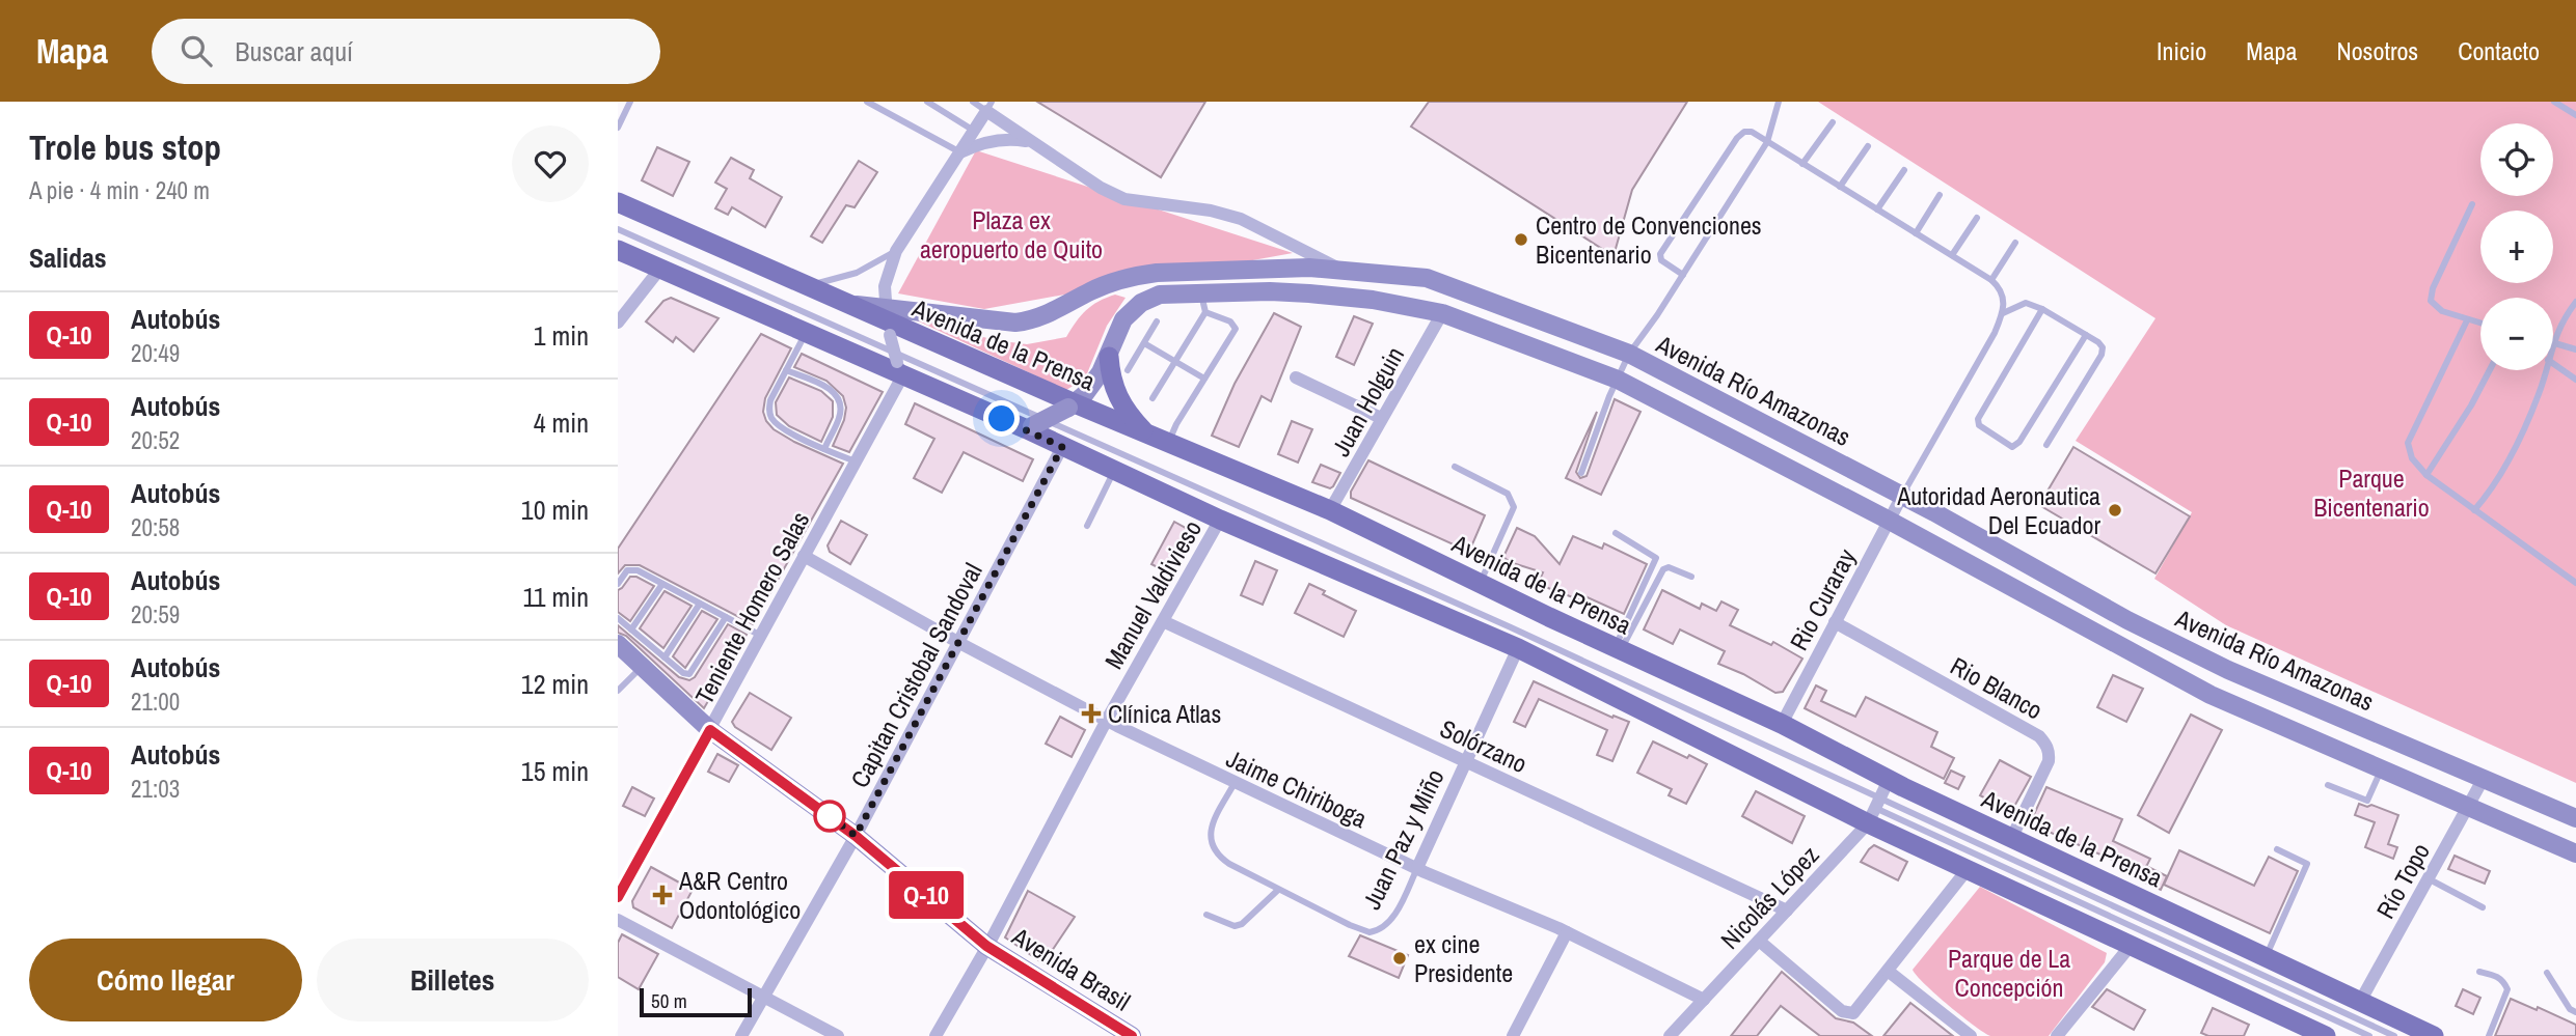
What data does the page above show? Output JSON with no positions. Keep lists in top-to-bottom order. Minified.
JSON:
{"streets":{"main road":["Avenida de la Prensa","Avenida Río Amazonas","Avenida Brasil"],"street":["Juan Holguin","Manuel Valdivieso","Rio Curaray","Teniente Homero Salas","Capitan Cristobal Sandoval","Rio Blanco","Solórzano","Jaime Chiriboga","Juan Paz y Miño","Río Topo","Nicolás López"]},"crossings":[["Avenida de la Prensa","Avenida Río Amazonas"],["Avenida de la Prensa","Juan Holguin"],["Avenida de la Prensa","Rio Curaray"],["Avenida de la Prensa","Rio Blanco"],["Avenida de la Prensa","Río Topo"],["Avenida de la Prensa","Nicolás López"],["Avenida Río Amazonas","Juan Holguin"],["Avenida Río Amazonas","Rio Curaray"],["Avenida Río Amazonas","Río Topo"],["Manuel Valdivieso","Solórzano"],["Manuel Valdivieso","Jaime Chiriboga"],["Manuel Valdivieso","Avenida Brasil"],["Rio Curaray","Rio Blanco"],["Teniente Homero Salas","Jaime Chiriboga"],["Teniente Homero Salas","Avenida Brasil"],["Capitan Cristobal Sandoval","Jaime Chiriboga"],["Capitan Cristobal Sandoval","Avenida Brasil"],["Solórzano","Juan Paz y Miño"],["Solórzano","Nicolás López"],["Jaime Chiriboga","Juan Paz y Miño"],["Jaime Chiriboga","Nicolás López"]],"parks":["Plaza ex aeropuerto de Quito","Parque Bicentenario","Parque de La Concepción"],"places":{"other":["Centro de Convenciones Bicentenario","Autoridad Aeronautica Del Ecuador","ex cine Presidente"],"health":["Clínica Atlas","A&R Centro Odontológico"]},"lines":["bus line Q-10"],"scale_bar":"50 m","page":{"header":"Mapa","search":"Buscar aquí","nav":["Inicio","Mapa","Nosotros","Contacto"],"heading":[["Trole bus stop","A pie · 4 min · 240 m"],"Salidas"],"on_map":"Q-10","map_buttons":["+","−"],"list":[{"mark":"Q-10","name":"Autobús","note":"20:49","value":"1 min"},{"mark":"Q-10","name":"Autobús","note":"20:52","value":"4 min"},{"mark":"Q-10","name":"Autobús","note":"20:58","value":"10 min"},{"mark":"Q-10","name":"Autobús","note":"20:59","value":"11 min"},{"mark":"Q-10","name":"Autobús","note":"21:00","value":"12 min"},{"mark":"Q-10","name":"Autobús","note":"21:03","value":"15 min"}],"buttons":["Cómo llegar","Billetes"],"scale":"50 m"}}
